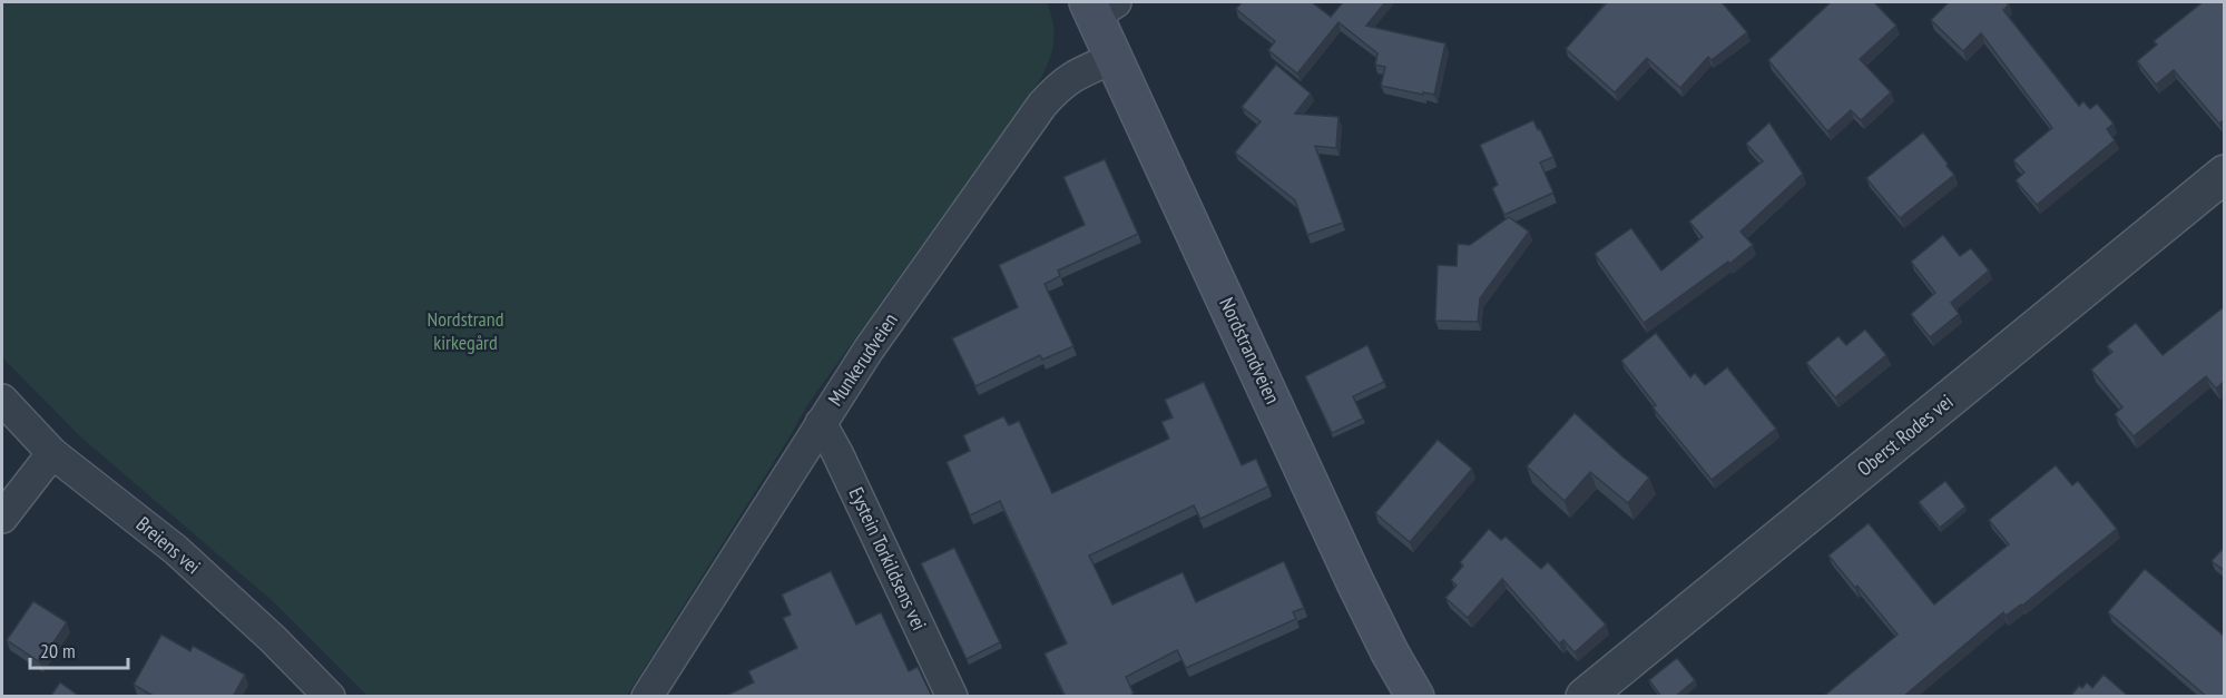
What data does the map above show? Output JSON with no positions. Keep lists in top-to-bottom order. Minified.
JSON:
{"streets":{"main road":["Nordstrandveien"],"street":["Munkerudveien","Oberst Rodes vei","Breiens vei","Eystein Torkildsens vei"]},"crossings":[["Nordstrandveien","Munkerudveien"],["Munkerudveien","Eystein Torkildsens vei"]],"parks":["Nordstrand kirkegård"],"scale_bar":"20 m"}
